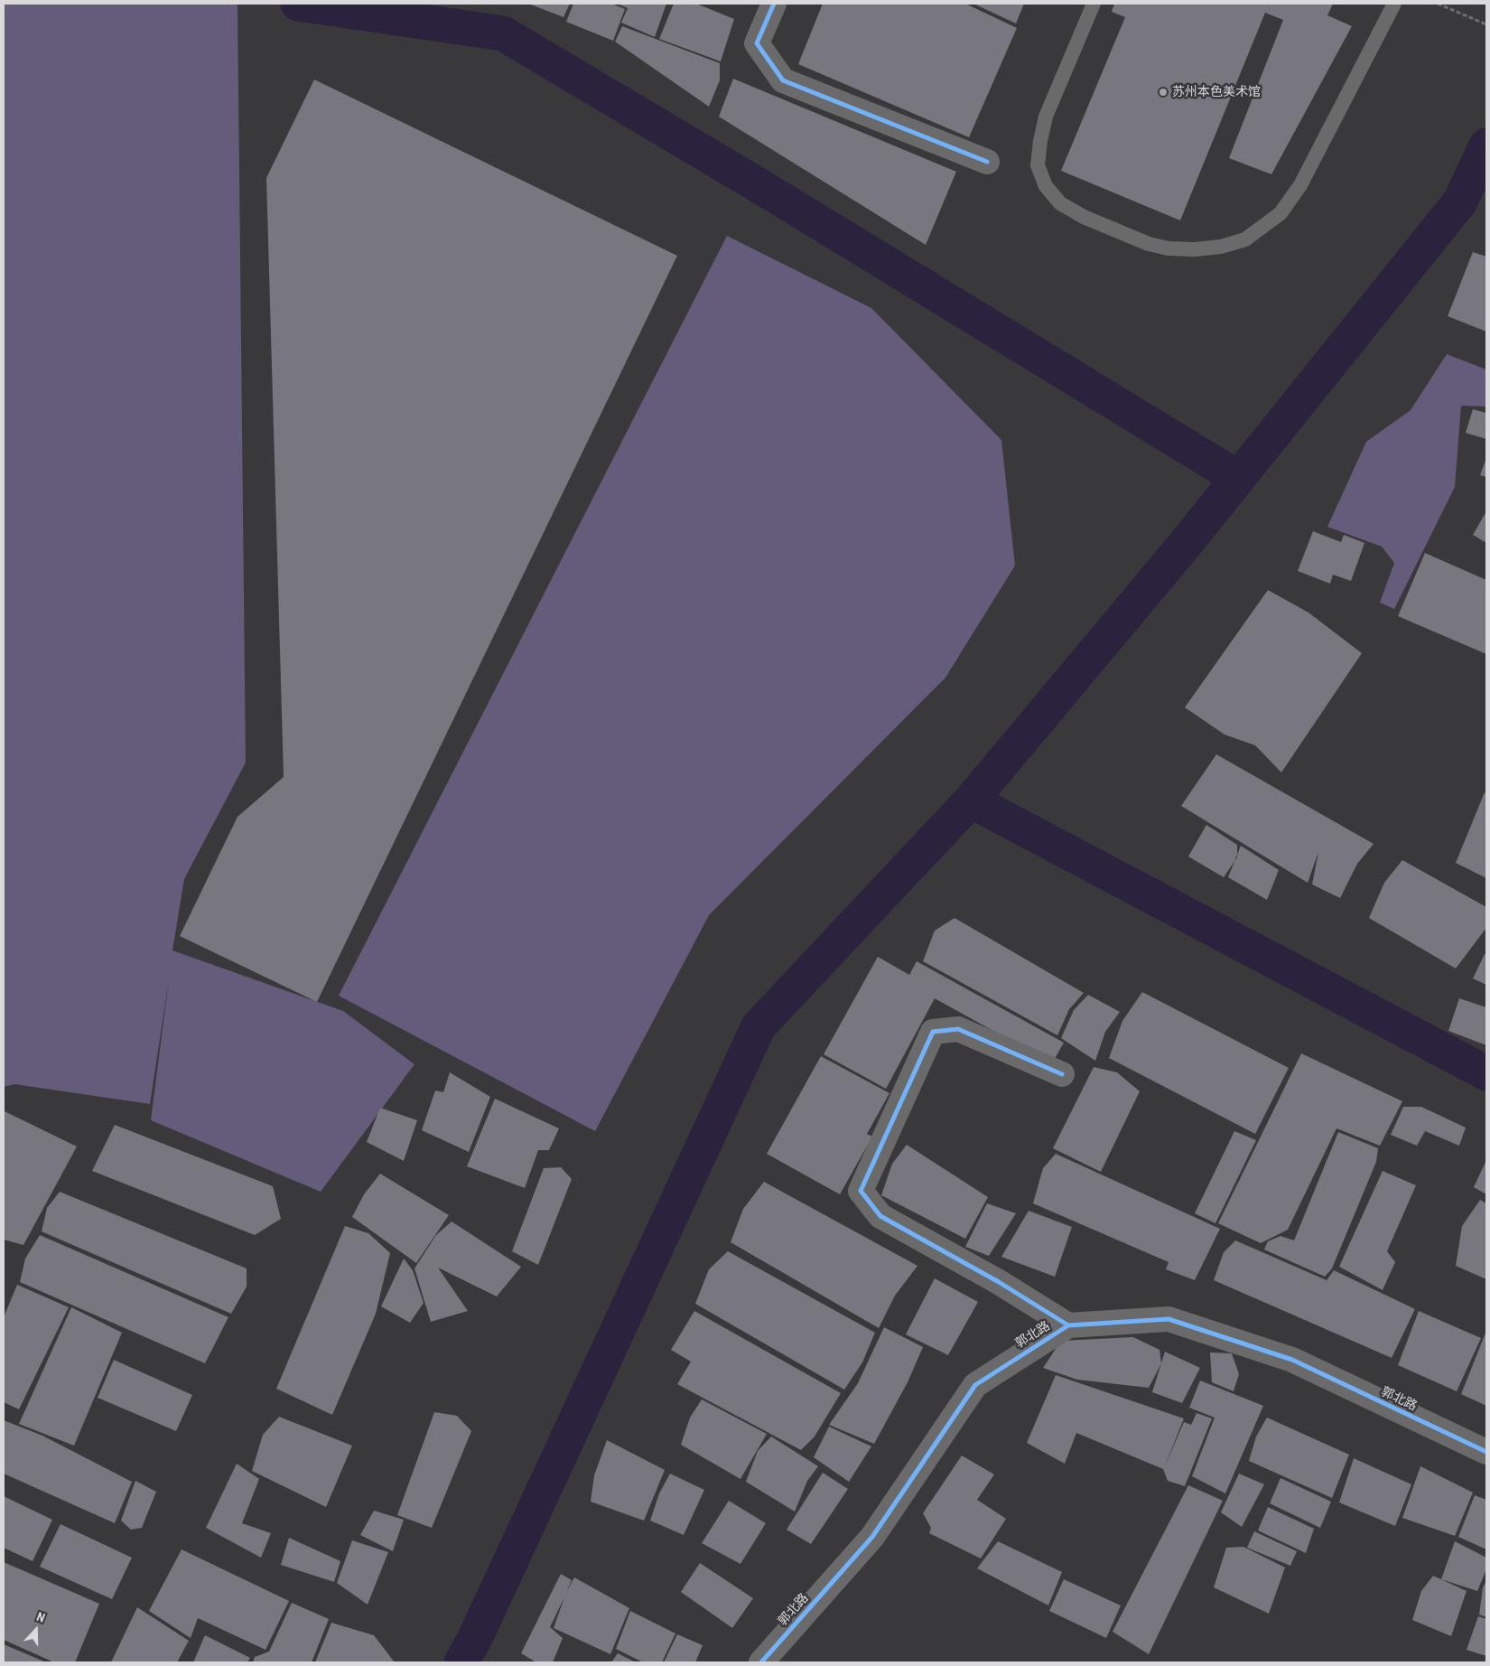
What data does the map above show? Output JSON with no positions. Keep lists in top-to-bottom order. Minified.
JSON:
{"streets":{"street":["郭北路"]},"places":["苏州本色美术馆"],"north":"top"}
